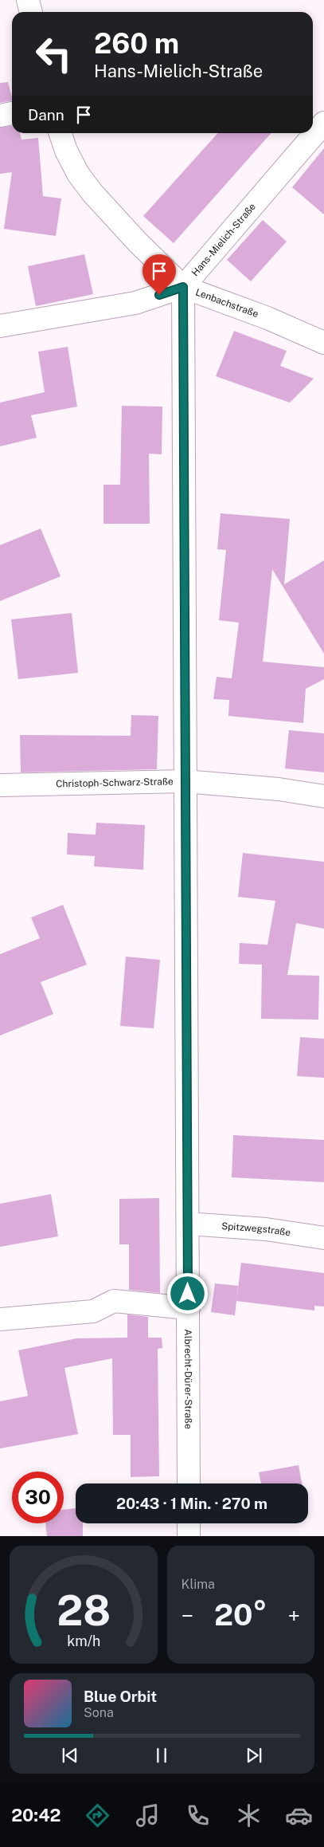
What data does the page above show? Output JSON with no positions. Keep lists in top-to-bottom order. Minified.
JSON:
{"streets":{"street":["Hans-Mielich-Straße","Lenbachstraße","Christoph-Schwarz-Straße","Spitzwegstraße","Albrecht-Dürer-Straße"]},"crossings":[["Hans-Mielich-Straße","Lenbachstraße"],["Hans-Mielich-Straße","Albrecht-Dürer-Straße"],["Lenbachstraße","Albrecht-Dürer-Straße"],["Christoph-Schwarz-Straße","Albrecht-Dürer-Straße"],["Spitzwegstraße","Albrecht-Dürer-Straße"]],"page":{"turn":["260 m","Hans-Mielich-Straße"],"then":"Dann","limit":"30","trip":"20:43 · 1 Min. · 270 m","tile":"Klima","heat":["−","20°","+"],"song":["Blue Orbit","Sona"],"tabs":"20:42","gauge":["28","km/h"]}}
